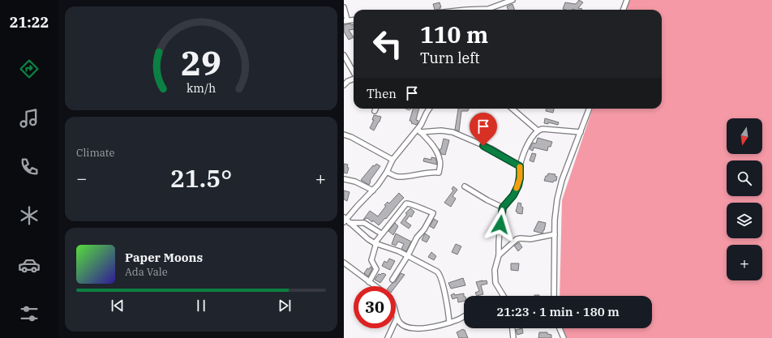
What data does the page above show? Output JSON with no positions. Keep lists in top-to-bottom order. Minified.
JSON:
{"north":"bottom","page":{"tabs":"21:22","turn":["110 m","Turn left"],"then":"Then","tile":"Climate","map_buttons":"+","heat":["−","21.5°","+"],"song":["Paper Moons","Ada Vale"],"limit":"30","trip":"21:23 · 1 min · 180 m","gauge":["29","km/h"]}}
